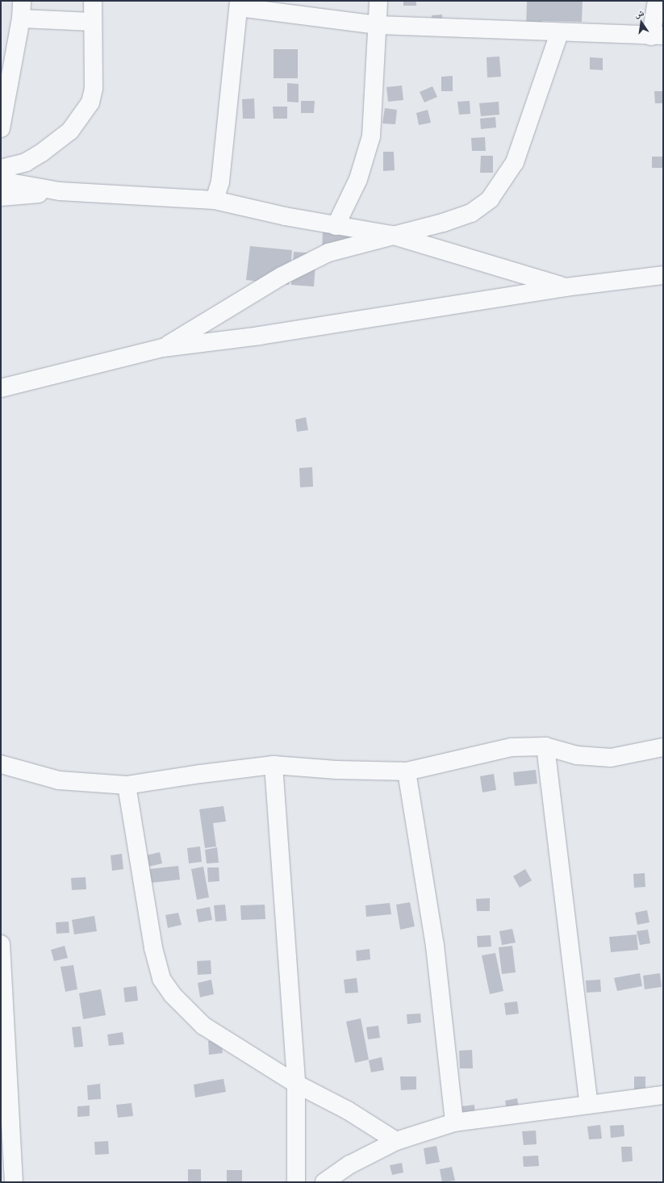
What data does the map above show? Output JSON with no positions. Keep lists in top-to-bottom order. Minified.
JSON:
{"north":"top"}
